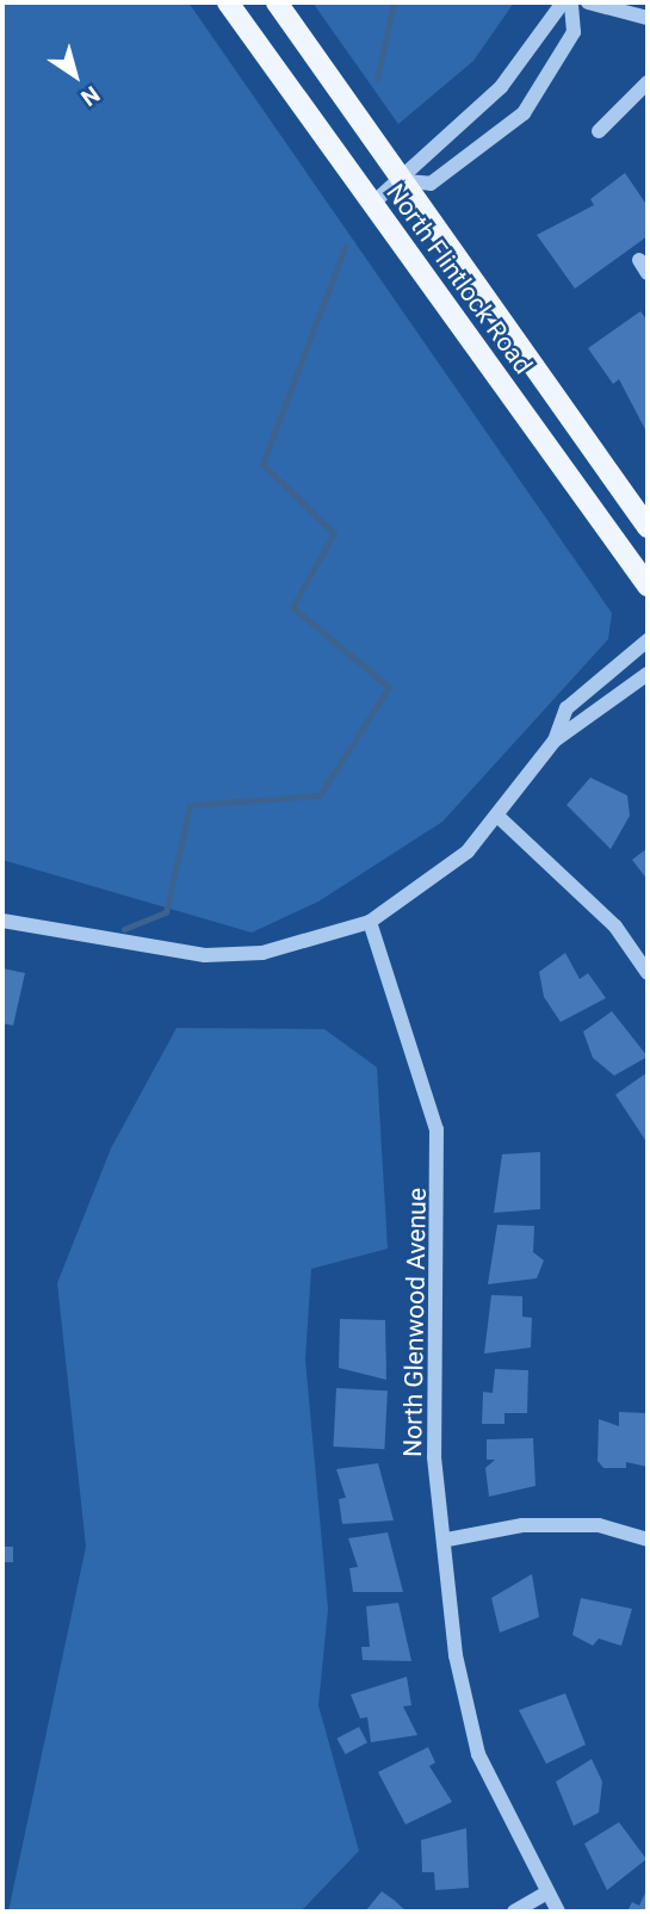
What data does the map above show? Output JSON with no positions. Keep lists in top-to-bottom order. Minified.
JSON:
{"streets":{"main road":["North Flintlock Road"],"street":["North Glenwood Avenue"]},"north":"bottom right"}
